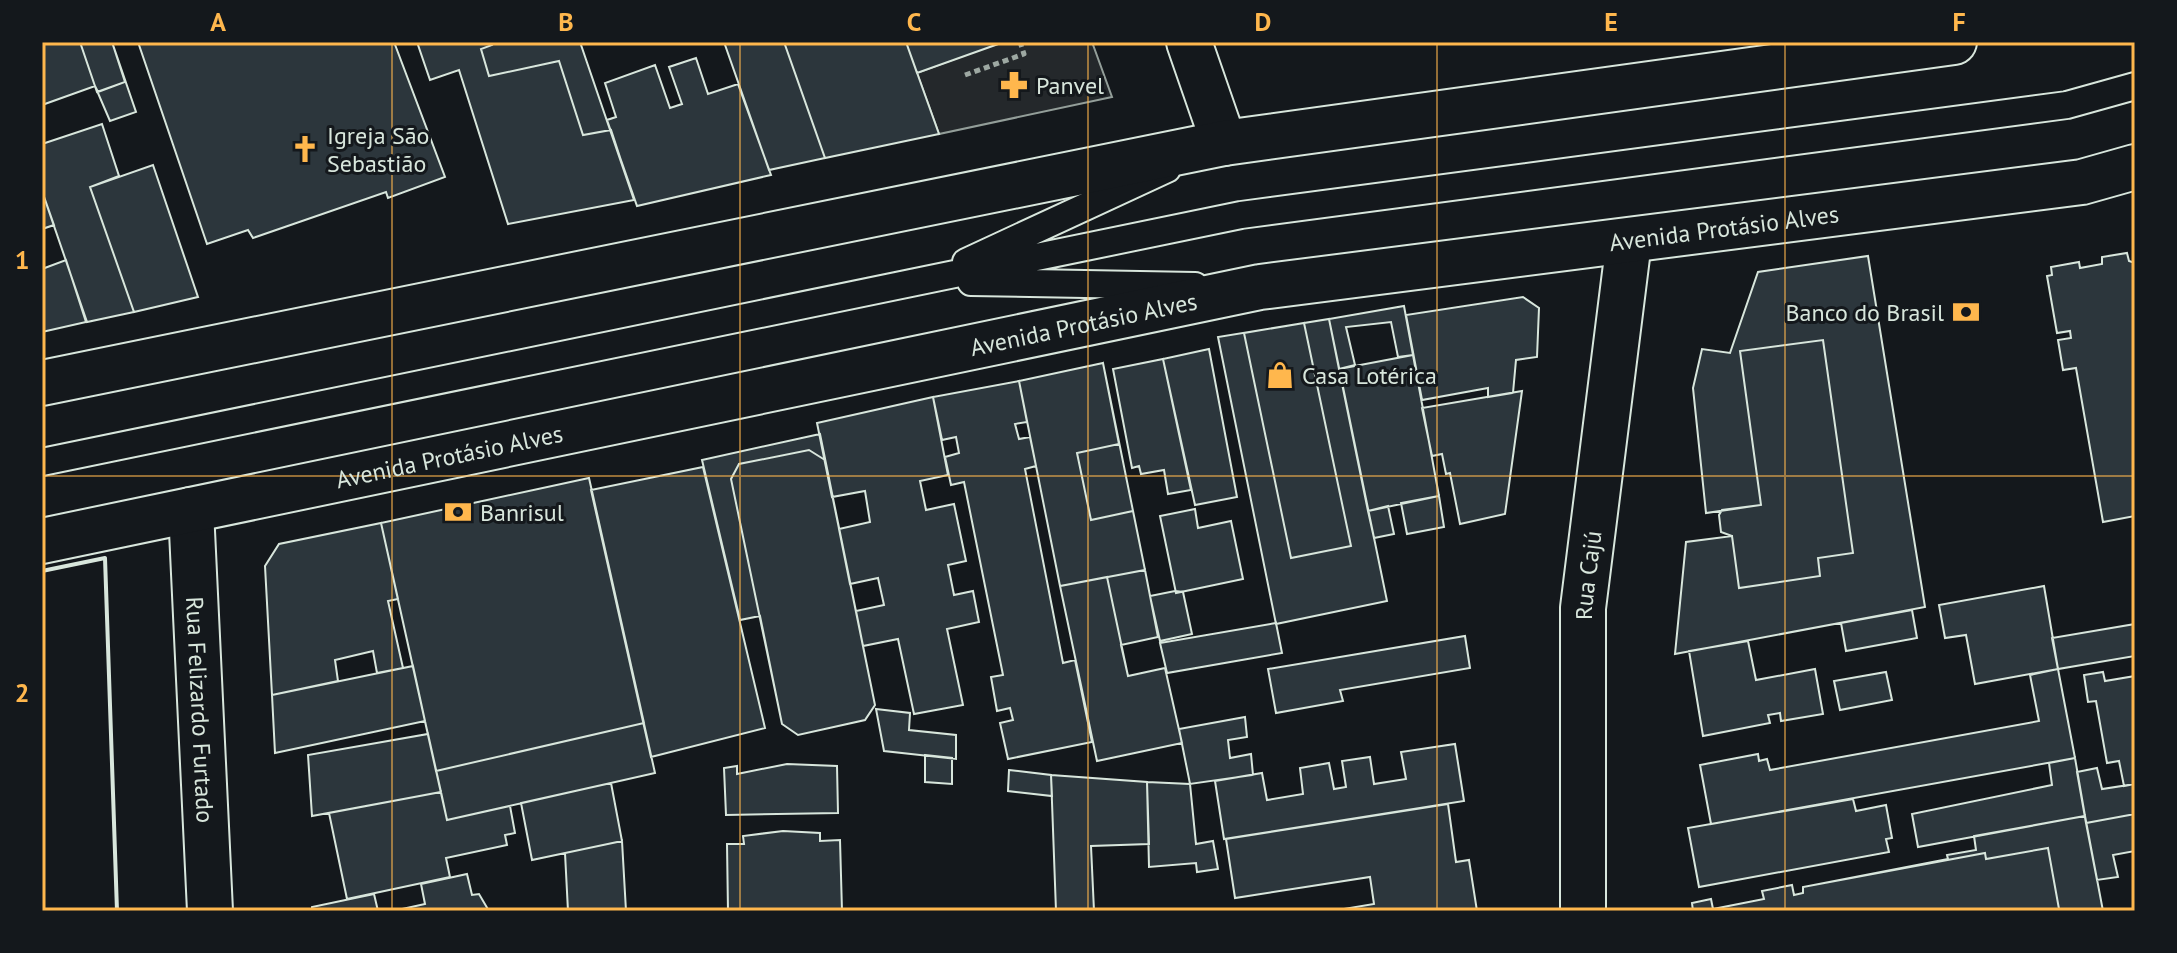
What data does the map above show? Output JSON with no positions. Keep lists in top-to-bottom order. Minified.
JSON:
{"streets":{"main road":["Avenida Protásio Alves","Rua Cajú","Rua Felizardo Furtado"]},"crossings":[["Avenida Protásio Alves","Rua Cajú"],["Avenida Protásio Alves","Rua Felizardo Furtado"]],"places":{"pharmacy":["Panvel"],"church":["Igreja São Sebastião"],"bank":["Banco do Brasil","Banrisul"],"shop":["Casa Lotérica"]},"grid":{"columns":["A","B","C","D","E","F"],"rows":["1","2"]}}
